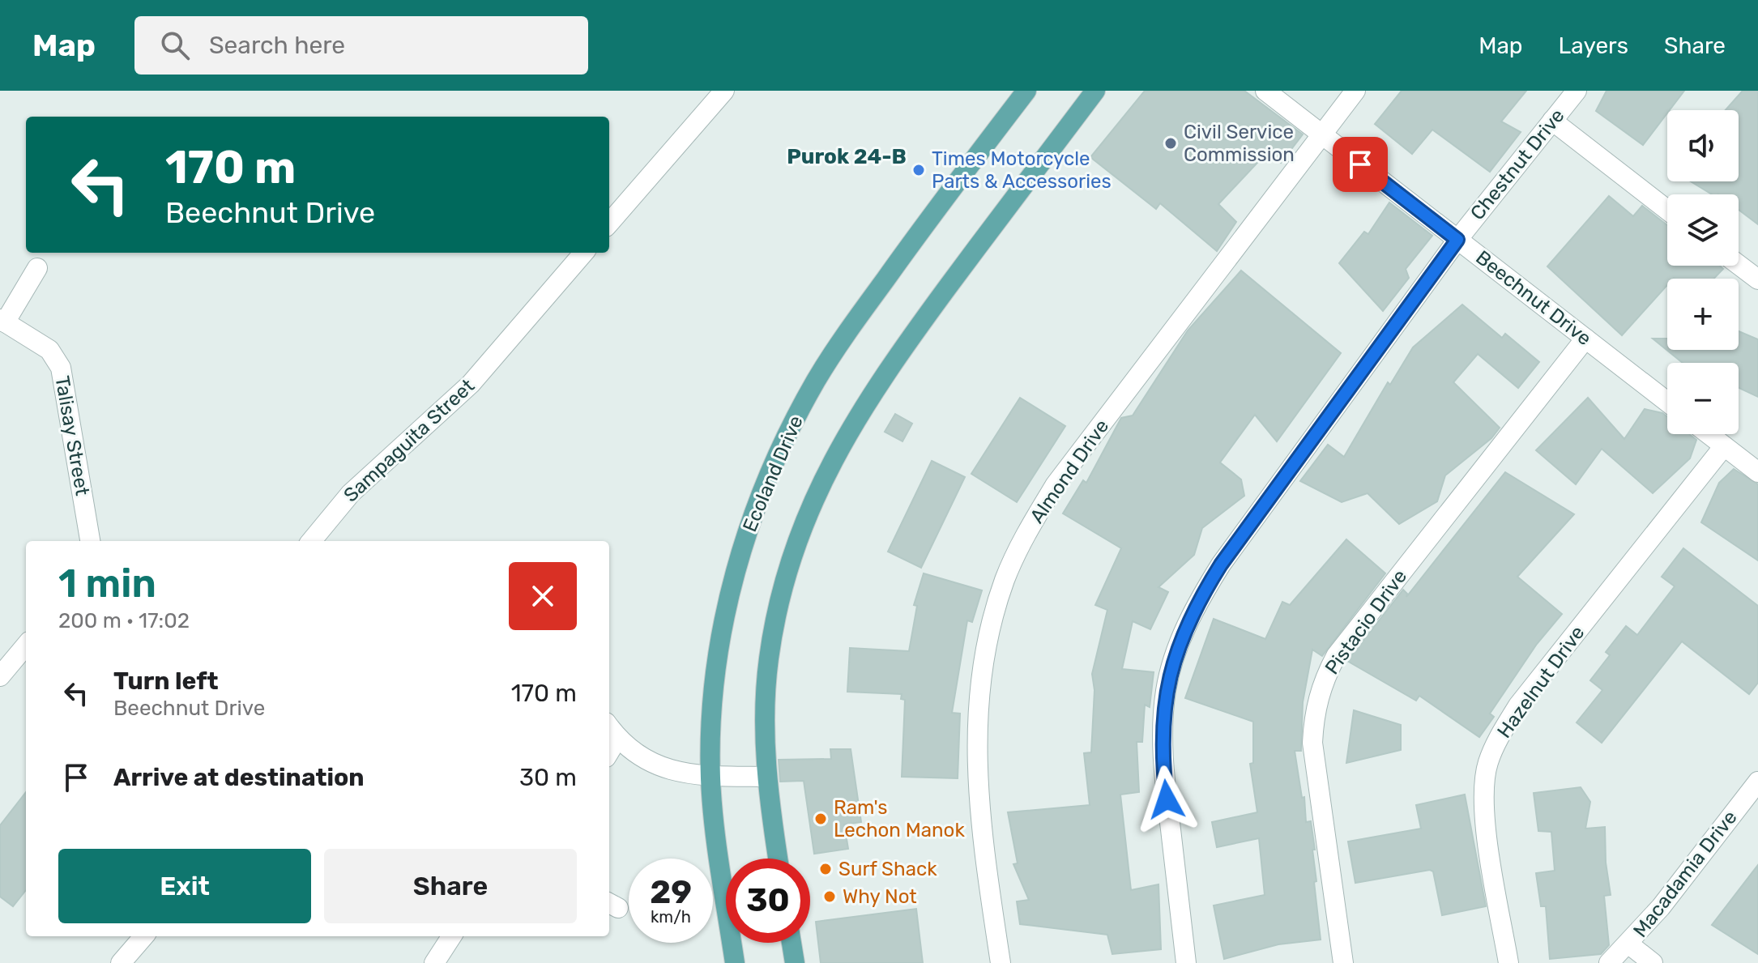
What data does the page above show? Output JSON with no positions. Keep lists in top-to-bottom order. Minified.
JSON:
{"streets":{"main road":["Ecoland Drive"],"street":["Chestnut Drive","Beechnut Drive","Talisay Street","Sampaguita Street","Almond Drive","Pistacio Drive","Hazelnut Drive","Macadamia Drive"]},"crossings":[["Chestnut Drive","Beechnut Drive"],["Beechnut Drive","Almond Drive"],["Beechnut Drive","Pistacio Drive"]],"districts":["Purok 24-B"],"places":["Civil Service Commission","Times Motorcycle Parts & Accessories","Ram's Lechon Manok","Surf Shack","Why Not"],"page":{"header":"Map","search":"Search here","nav":["Map","Layers","Share"],"map_buttons":["+","−"],"turn":["170 m","Beechnut Drive"],"heading":["1 min","200 m · 17:02"],"list":[{"name":"Turn left","note":"Beechnut Drive","value":"170 m"},{"name":"Arrive at destination","value":"30 m"}],"buttons":["Exit","Share"],"speed":"29 km/h","limit":"30"}}
